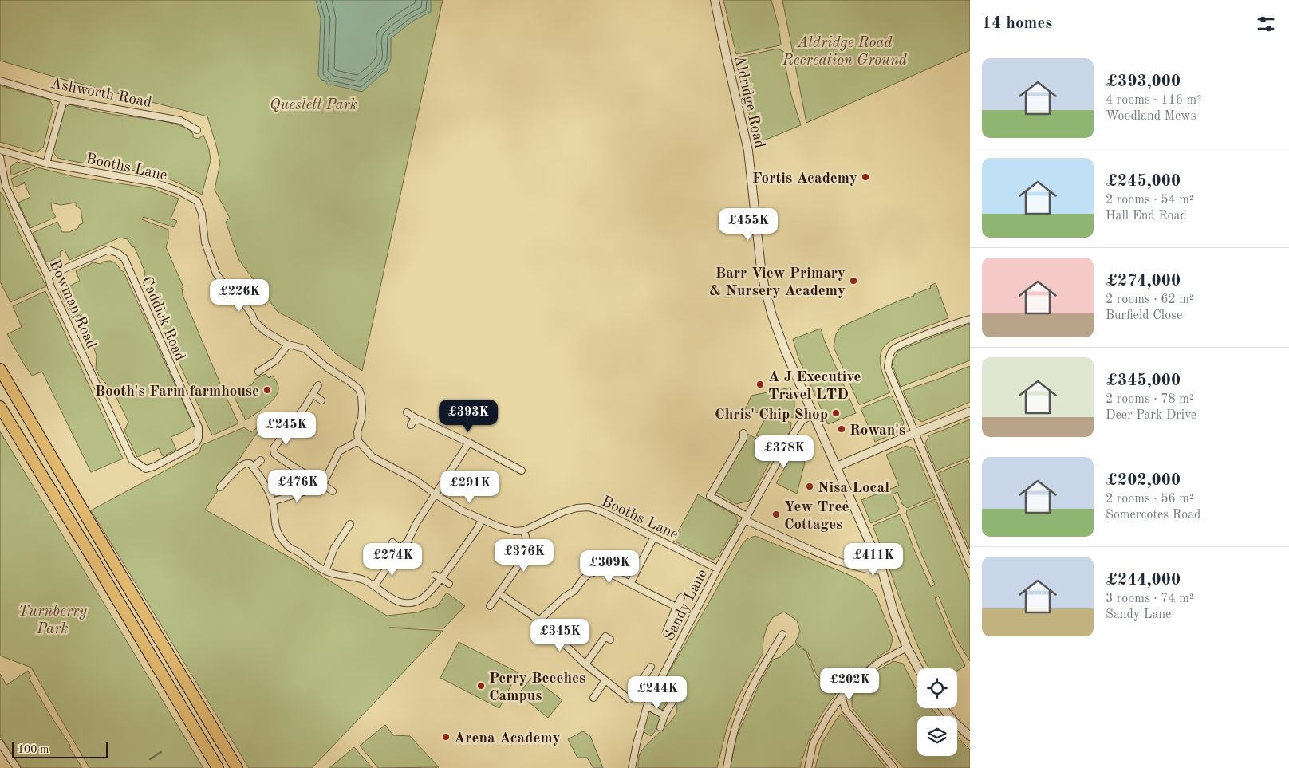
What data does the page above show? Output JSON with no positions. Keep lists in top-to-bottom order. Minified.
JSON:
{"streets":{"street":["Ashworth Road","Aldridge Road","Booths Lane","Bowman Road","Caddick Road","Sandy Lane"]},"crossings":[["Aldridge Road","Sandy Lane"],["Booths Lane","Sandy Lane"],["Bowman Road","Caddick Road"]],"parks":["Aldridge Road Recreation Ground","Queslett Park","Turnberry Park"],"places":["Fortis Academy","Barr View Primary & Nursery Academy","A J Executive Travel LTD","Booth's Farm farmhouse","Chris' Chip Shop","Rowan's","Nisa Local","Yew Tree Cottages","Perry Beeches Campus","Arena Academy"],"scale_bar":"100 m","page":{"heading":"14 homes","list":[{"name":"£393,000","note":"4 rooms · 116 m² · Woodland Mews"},{"name":"£245,000","note":"2 rooms · 54 m² · Hall End Road"},{"name":"£274,000","note":"2 rooms · 62 m² · Burfield Close"},{"name":"£345,000","note":"2 rooms · 78 m² · Deer Park Drive"},{"name":"£202,000","note":"2 rooms · 56 m² · Somercotes Road"},{"name":"£244,000","note":"3 rooms · 74 m² · Sandy Lane"}],"price":["£455K","£226K","£393K","£245K","£378K","£476K","£291K","£376K","£274K","£411K","£309K","£345K","£202K","£244K"],"scale":"100 m"}}
